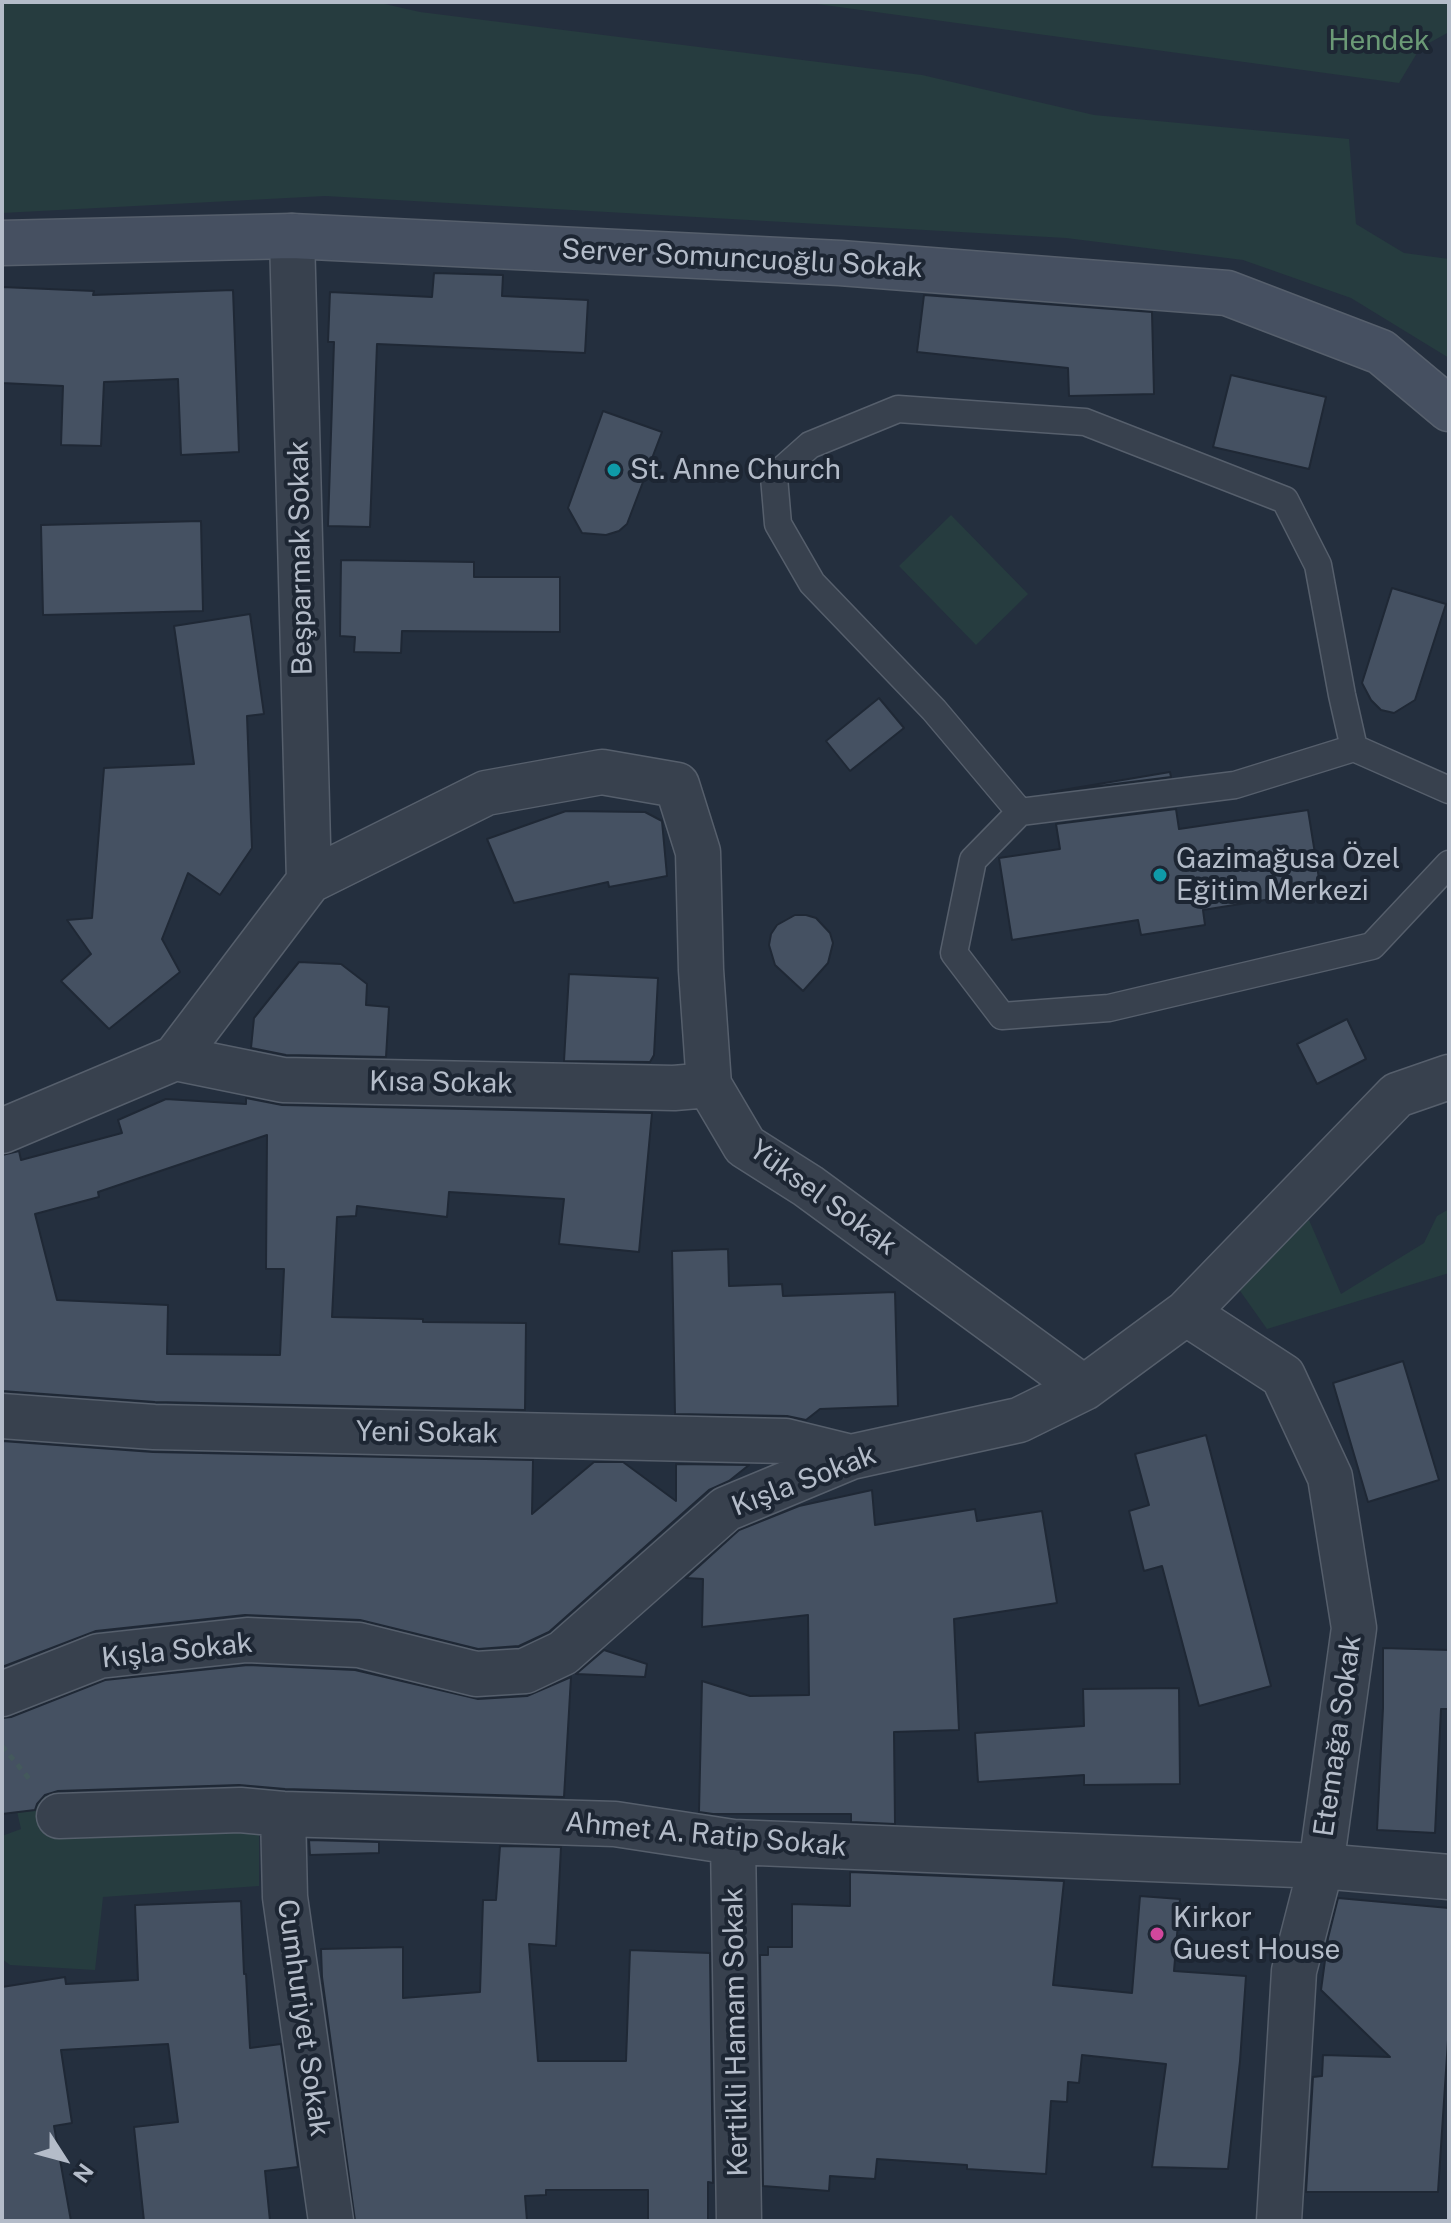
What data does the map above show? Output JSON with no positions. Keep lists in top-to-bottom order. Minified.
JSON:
{"streets":{"street":["Server Somuncuoğlu Sokak","Beşparmak Sokak","Kısa Sokak","Yüksel Sokak","Yeni Sokak","Kışla Sokak","Etemağa Sokak","Ahmet A. Ratip Sokak","Cumhuriyet Sokak","Kertikli Hamam Sokak"]},"crossings":[["Server Somuncuoğlu Sokak","Beşparmak Sokak"],["Beşparmak Sokak","Yüksel Sokak"],["Kısa Sokak","Yüksel Sokak"],["Yüksel Sokak","Kışla Sokak"],["Yeni Sokak","Kışla Sokak"],["Kışla Sokak","Etemağa Sokak"],["Etemağa Sokak","Ahmet A. Ratip Sokak"],["Ahmet A. Ratip Sokak","Cumhuriyet Sokak"],["Ahmet A. Ratip Sokak","Kertikli Hamam Sokak"]],"parks":["Hendek"],"places":["St. Anne Church","Gazimağusa Özel Eğitim Merkezi","Kirkor Guest House"],"north":"bottom right"}
